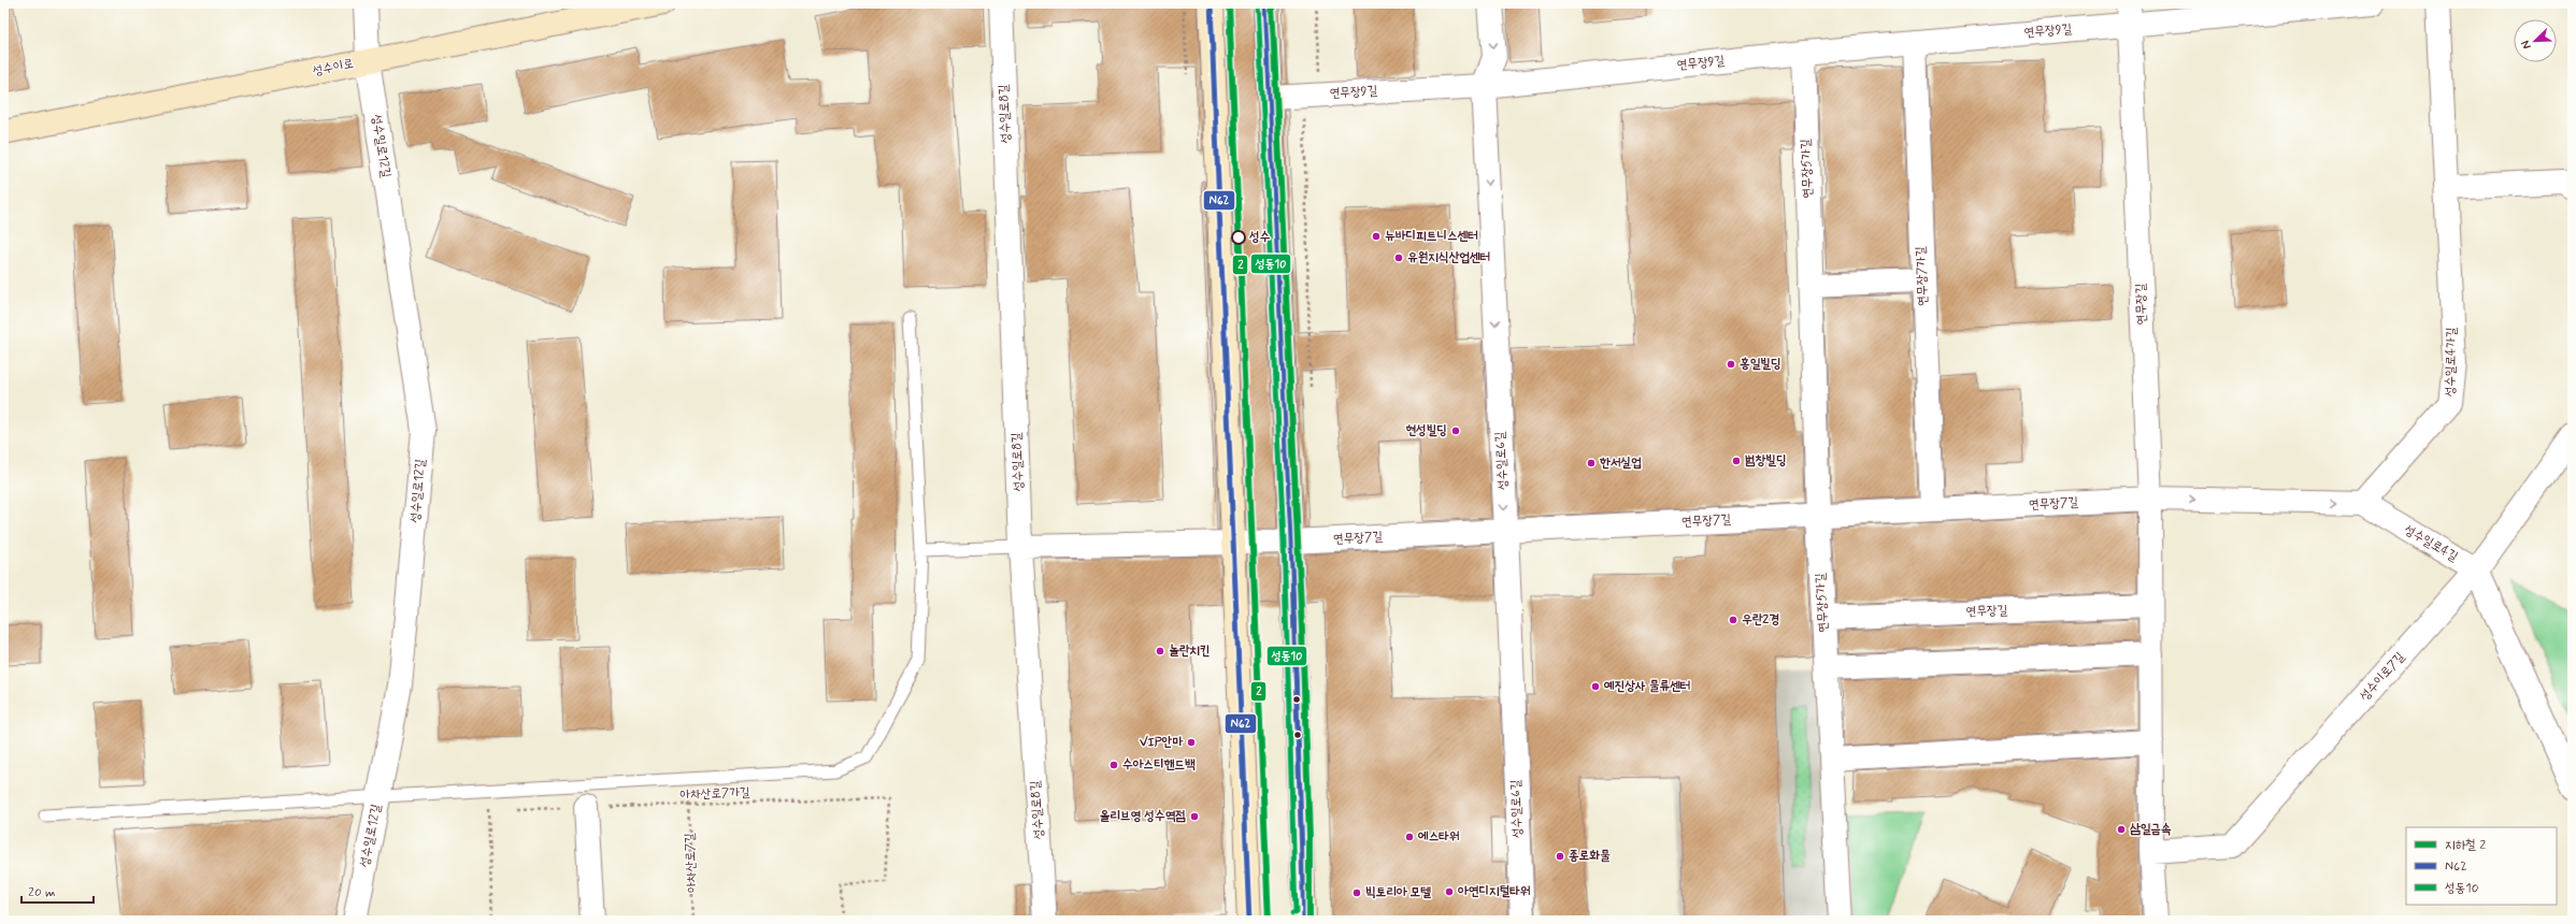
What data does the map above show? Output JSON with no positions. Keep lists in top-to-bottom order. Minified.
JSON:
{"streets":{"main road":["성수이로"],"street":["연무장9길","성수일로8길","성수일로12길","연무장5가길","연무장7가길","연무장길","성수일로4가길","성수일로6길","연무장7길","성수일로4길","성수이로7길"],"path":["아차산로7가길","아차산로7길"]},"crossings":[["연무장9길","연무장5가길"],["연무장9길","연무장7가길"],["연무장9길","연무장길"],["연무장9길","성수일로6길"],["성수이로","성수일로12길"],["성수일로8길","연무장7길"],["연무장5가길","연무장길"],["연무장5가길","연무장7길"],["연무장7가길","연무장7길"],["연무장길","연무장7길"],["연무장길","성수일로4길"],["연무장길","성수이로7길"],["성수일로4가길","성수일로4길"],["성수일로6길","연무장7길"],["연무장7길","성수일로4길"],["성수일로4길","성수이로7길"],["아차산로7가길","아차산로7길"]],"one_way":["성수일로6길","성수일로4길"],"places":["뉴바디피트니스센터","성수","유원지식산업센터","홍일빌딩","현성빌딩","범창빌딩","한서실업","우란2경","놀란치킨","예진상사 물류센터","VIP안마","수아스티핸드백","올리브영 성수역점","삼일금속","에스타워","종로화물","아연디지털타워","빅토리아 모텔"],"lines":["metro line 2","transit line N62","transit line 성동10"],"legend":["지하철 2","N62","성동10"],"scale_bar":"20 m","north":"bottom left"}
